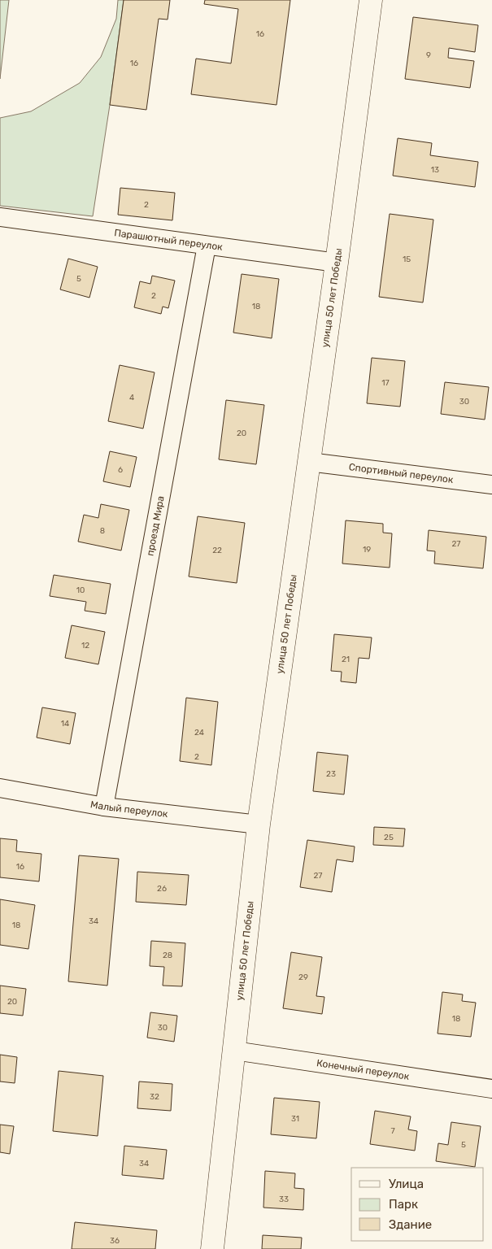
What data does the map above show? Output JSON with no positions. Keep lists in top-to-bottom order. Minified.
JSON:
{"streets":{"street":["Парашютный переулок","улица 50 лет Победы","Спортивный переулок","проезд Мира","Малый переулок","Конечный переулок"]},"crossings":[["Парашютный переулок","улица 50 лет Победы"],["Парашютный переулок","проезд Мира"],["улица 50 лет Победы","Спортивный переулок"],["улица 50 лет Победы","Малый переулок"],["улица 50 лет Победы","Конечный переулок"],["проезд Мира","Малый переулок"]],"house_numbers":["16","9","16","13","2","15","5","2","18","17","4","30","20","6","8","27","19","22","10","12","21","14","24","2","23","25","16","27","26","34","18","28","29","20","18","30","32","31","7","5","34","33","36"],"legend":["Улица","Парк","Здание"]}
